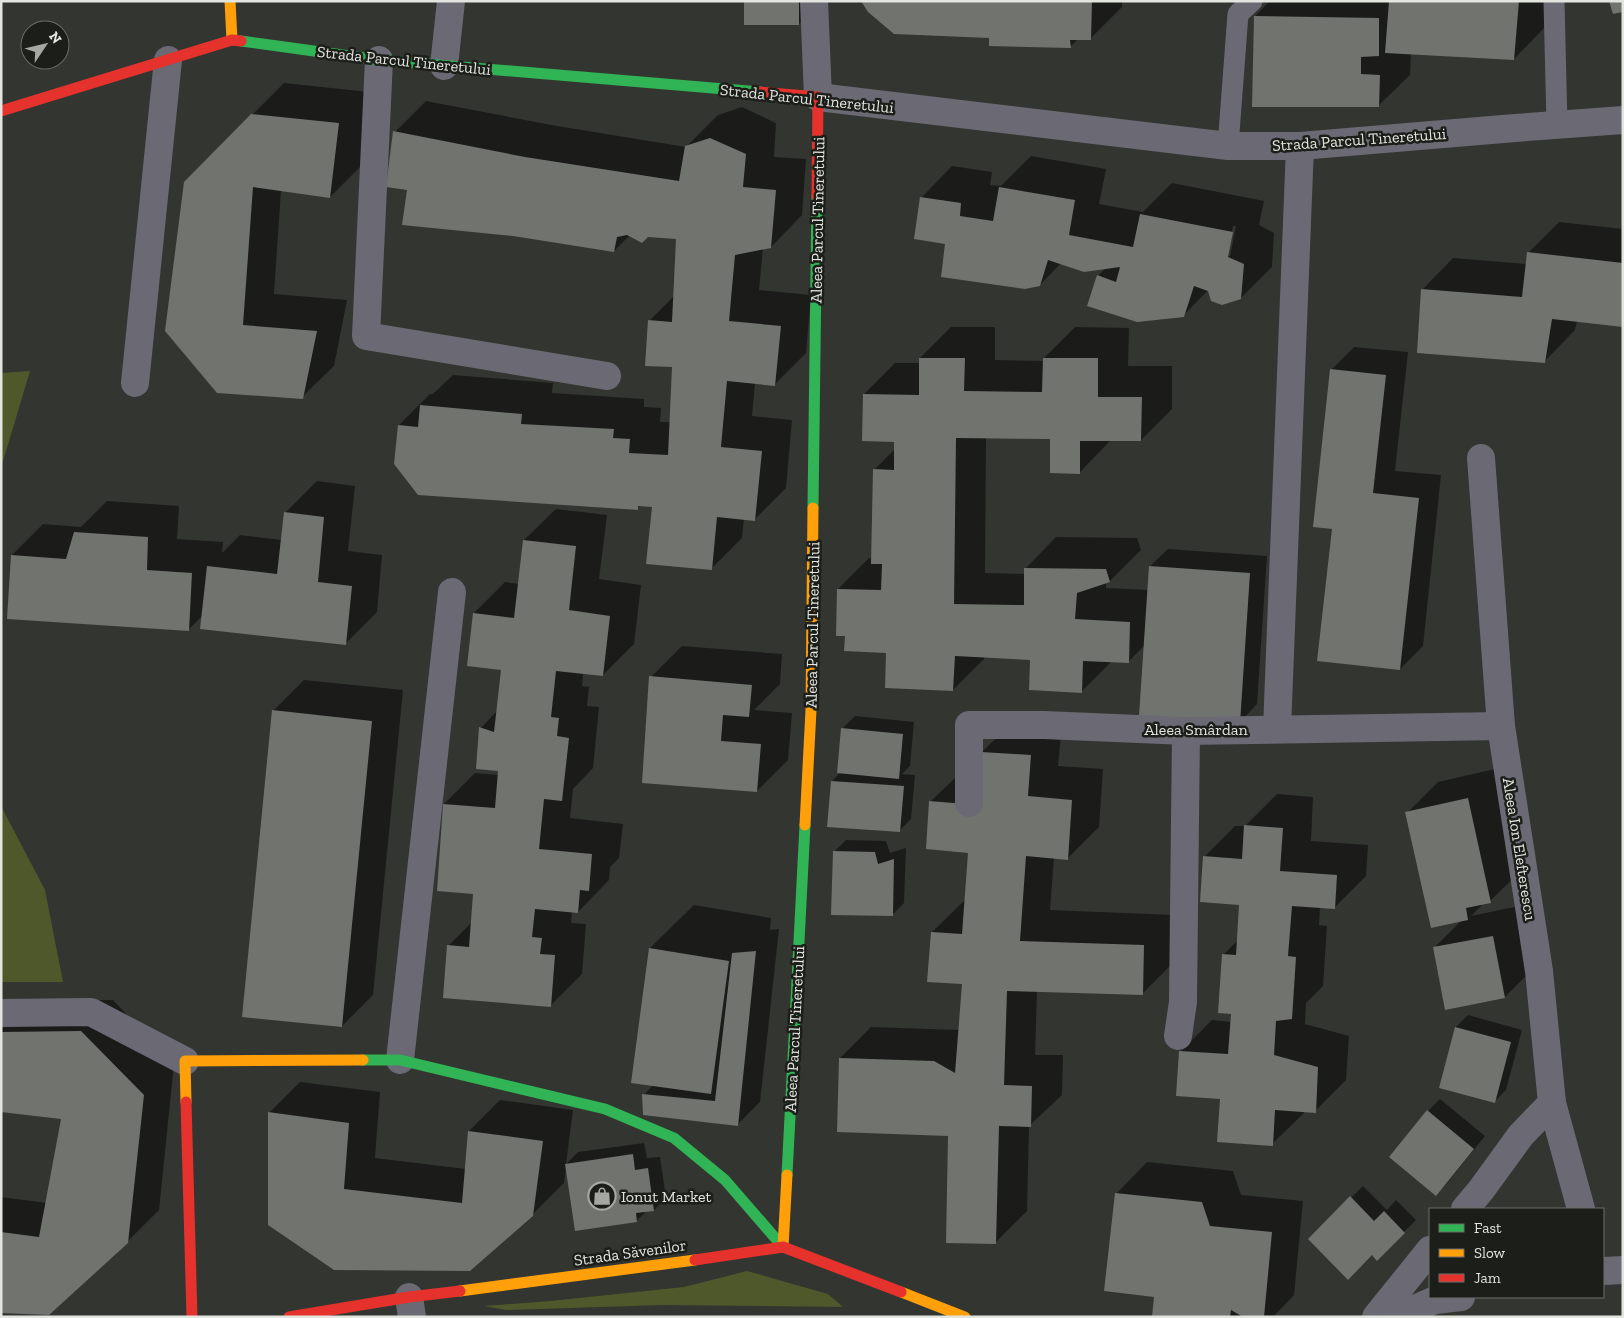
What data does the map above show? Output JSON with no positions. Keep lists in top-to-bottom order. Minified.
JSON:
{"streets":{"street":["Strada Parcul Tineretului","Aleea Parcul Tineretului","Aleea Smârdan","Aleea Ion Elefterescu","Strada Săvenilor"]},"crossings":[["Strada Parcul Tineretului","Aleea Parcul Tineretului"],["Aleea Parcul Tineretului","Strada Săvenilor"],["Aleea Smârdan","Aleea Ion Elefterescu"]],"places":{"shop":["Ionut Market"]},"legend":["Fast","Slow","Jam"],"north":"top right"}
